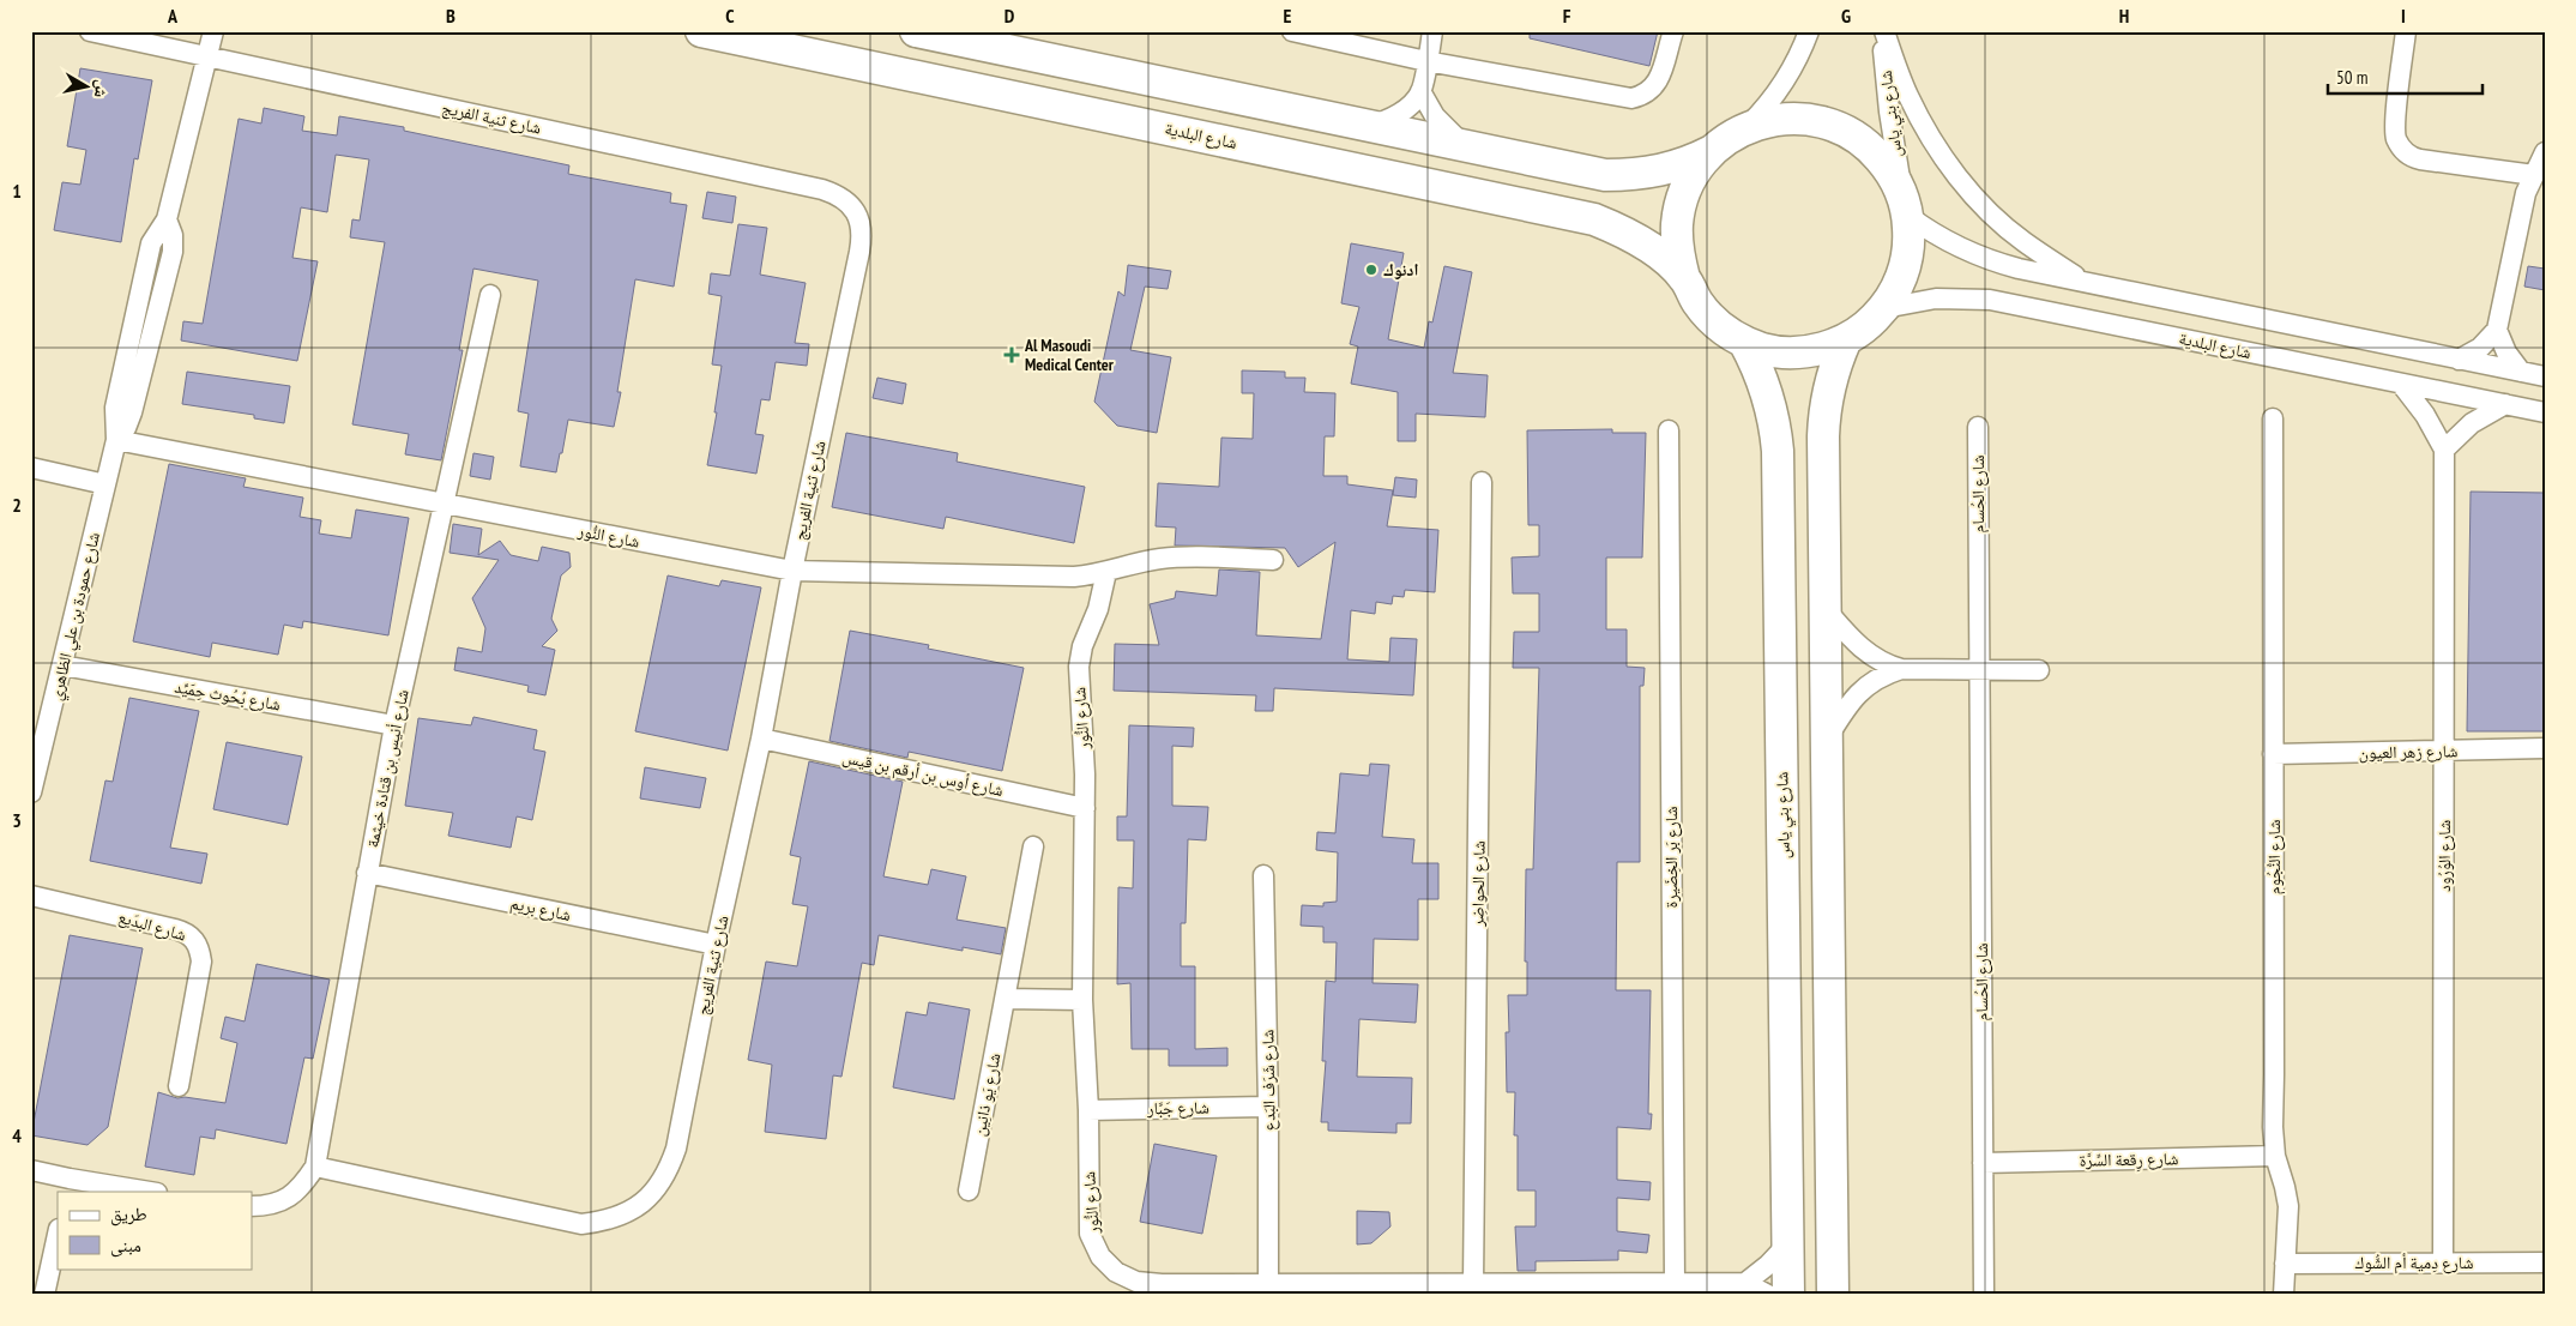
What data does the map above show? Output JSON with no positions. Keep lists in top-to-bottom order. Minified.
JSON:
{"streets":{"main road":["شارع بني ياس","شارع البلدية"],"street":["شارع ثنية الفريج","شارع الحُسام","شارع النُّور","شارع حمودة بن علي الظاهري","شارع بُحُوث حِمَيِّد","شارع زهر العيون","شارع أنيس بن قتادة خيثمة","شارع أوس بن أرقم بن قيس","شارع الوُرُود","شارع بَر الخِضَيرة","شارع النُّجُوم","شارع الحواضِر","شارع بريم","شارع البدَيع","شارع شَرَف البَدع","شارع يَو ذانِين","شارع جَبَّار","شارع رِقعة السِّرَّة","شارع دِمية أم الشُّوك"]},"crossings":[["شارع ثنية الفريج","شارع النُّور"],["شارع ثنية الفريج","شارع حمودة بن علي الظاهري"],["شارع ثنية الفريج","شارع أنيس بن قتادة خيثمة"],["شارع ثنية الفريج","شارع أوس بن أرقم بن قيس"],["شارع ثنية الفريج","شارع بريم"],["شارع البلدية","شارع الوُرُود"],["شارع الحُسام","شارع رِقعة السِّرَّة"],["شارع النُّور","شارع حمودة بن علي الظاهري"],["شارع النُّور","شارع أنيس بن قتادة خيثمة"],["شارع النُّور","شارع أوس بن أرقم بن قيس"],["شارع النُّور","شارع بَر الخِضَيرة"],["شارع النُّور","شارع الحواضِر"],["شارع النُّور","شارع شَرَف البَدع"],["شارع النُّور","شارع جَبَّار"],["شارع حمودة بن علي الظاهري","شارع بُحُوث حِمَيِّد"],["شارع بُحُوث حِمَيِّد","شارع أنيس بن قتادة خيثمة"],["شارع زهر العيون","شارع الوُرُود"],["شارع زهر العيون","شارع النُّجُوم"],["شارع أنيس بن قتادة خيثمة","شارع بريم"],["شارع الوُرُود","شارع دِمية أم الشُّوك"],["شارع النُّجُوم","شارع رِقعة السِّرَّة"],["شارع النُّجُوم","شارع دِمية أم الشُّوك"],["شارع شَرَف البَدع","شارع جَبَّار"]],"places":{"other":["ادنوك"],"health":["Al Masoudi Medical Center"]},"legend":["طريق","مبنى"],"scale_bar":"50 m","north":"right","grid":{"columns":["A","B","C","D","E","F","G","H","I"],"rows":["1","2","3","4"]}}
